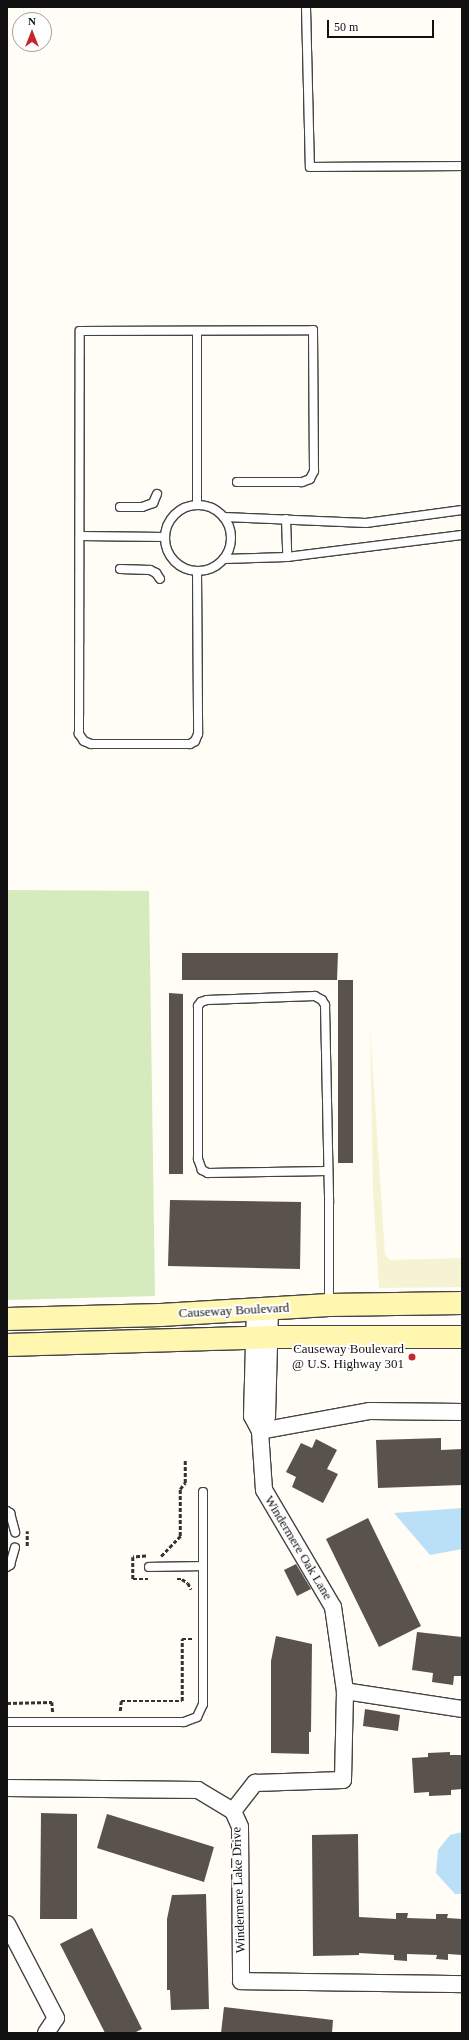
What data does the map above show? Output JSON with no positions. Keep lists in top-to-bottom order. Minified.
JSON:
{"streets":{"main road":["Causeway Boulevard"],"street":["Windermere Oak Lane","Windermere Lake Drive"]},"crossings":[["Causeway Boulevard","Windermere Oak Lane"],["Windermere Oak Lane","Windermere Lake Drive"]],"places":["Causeway Boulevard @ U.S. Highway 301"],"scale_bar":"50 m","north":"top"}
